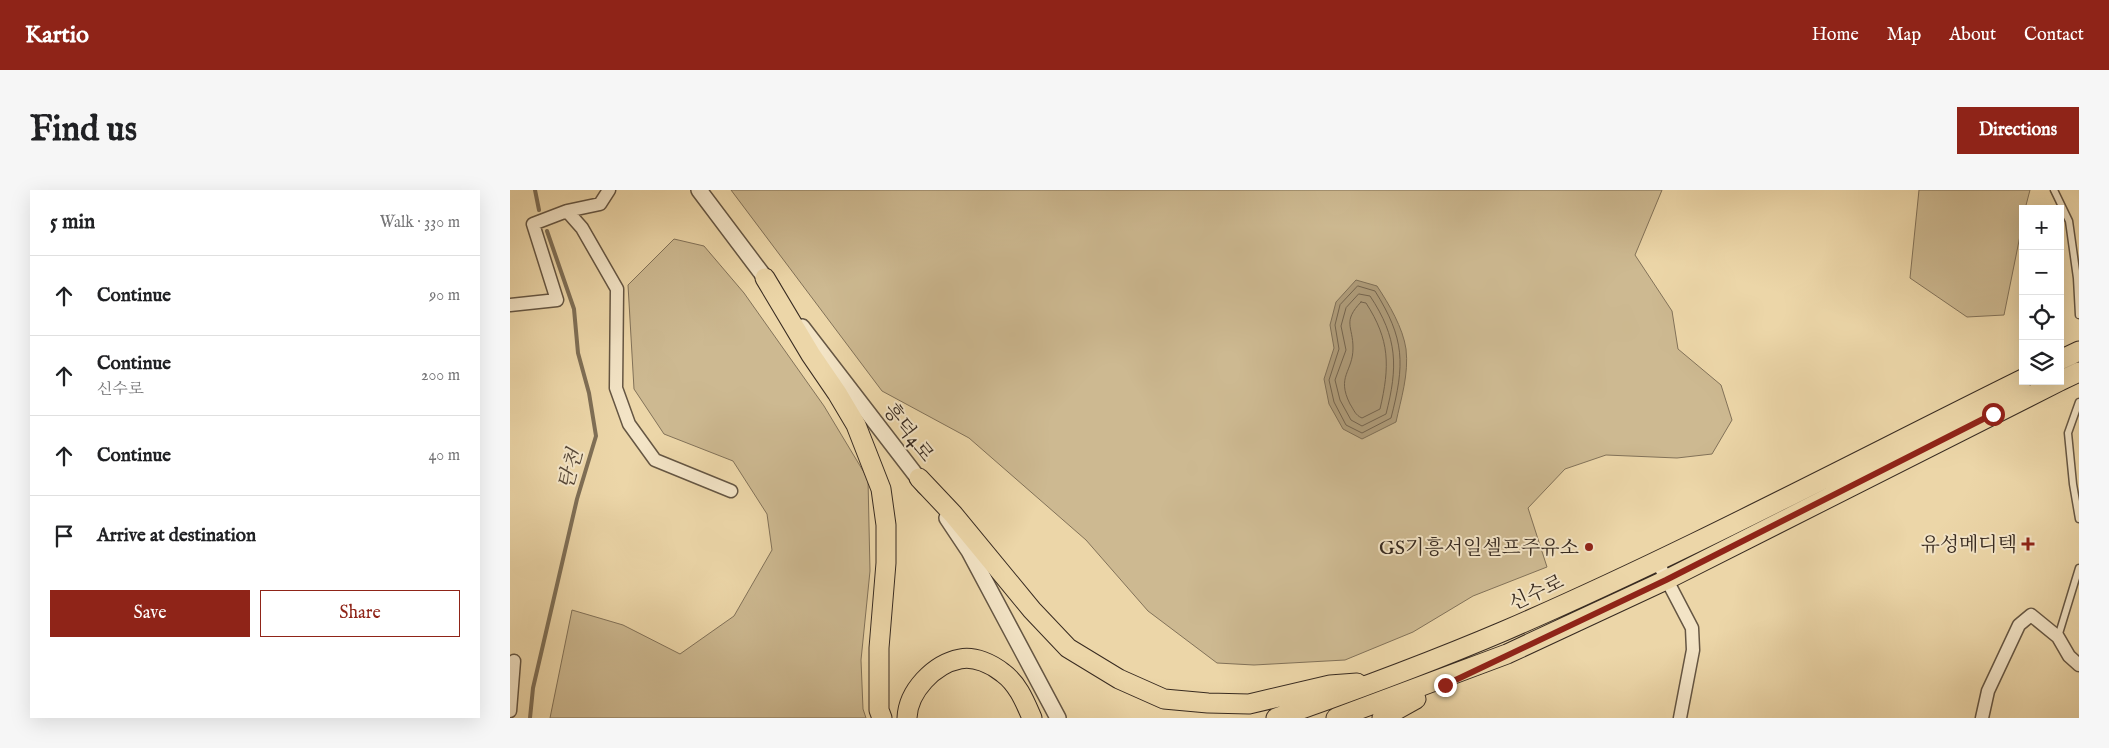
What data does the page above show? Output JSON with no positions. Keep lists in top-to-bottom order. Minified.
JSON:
{"streets":{"main road":["신수로"],"street":["흥덕4로"]},"water":["탄천"],"places":{"health":["유성메디텍"],"other":["GS기흥서일셀프주유소"]},"page":{"header":"Kartio","nav":["Home","Map","About","Contact"],"buttons":["Directions",["Save","Share"]],"title":"Find us","heading":["5 min","Walk · 330 m"],"map_buttons":["+","−"],"list":[["Continue","90 m"],["Continue","신수로","200 m"],["Continue","40 m"],"Arrive at destination"]}}
